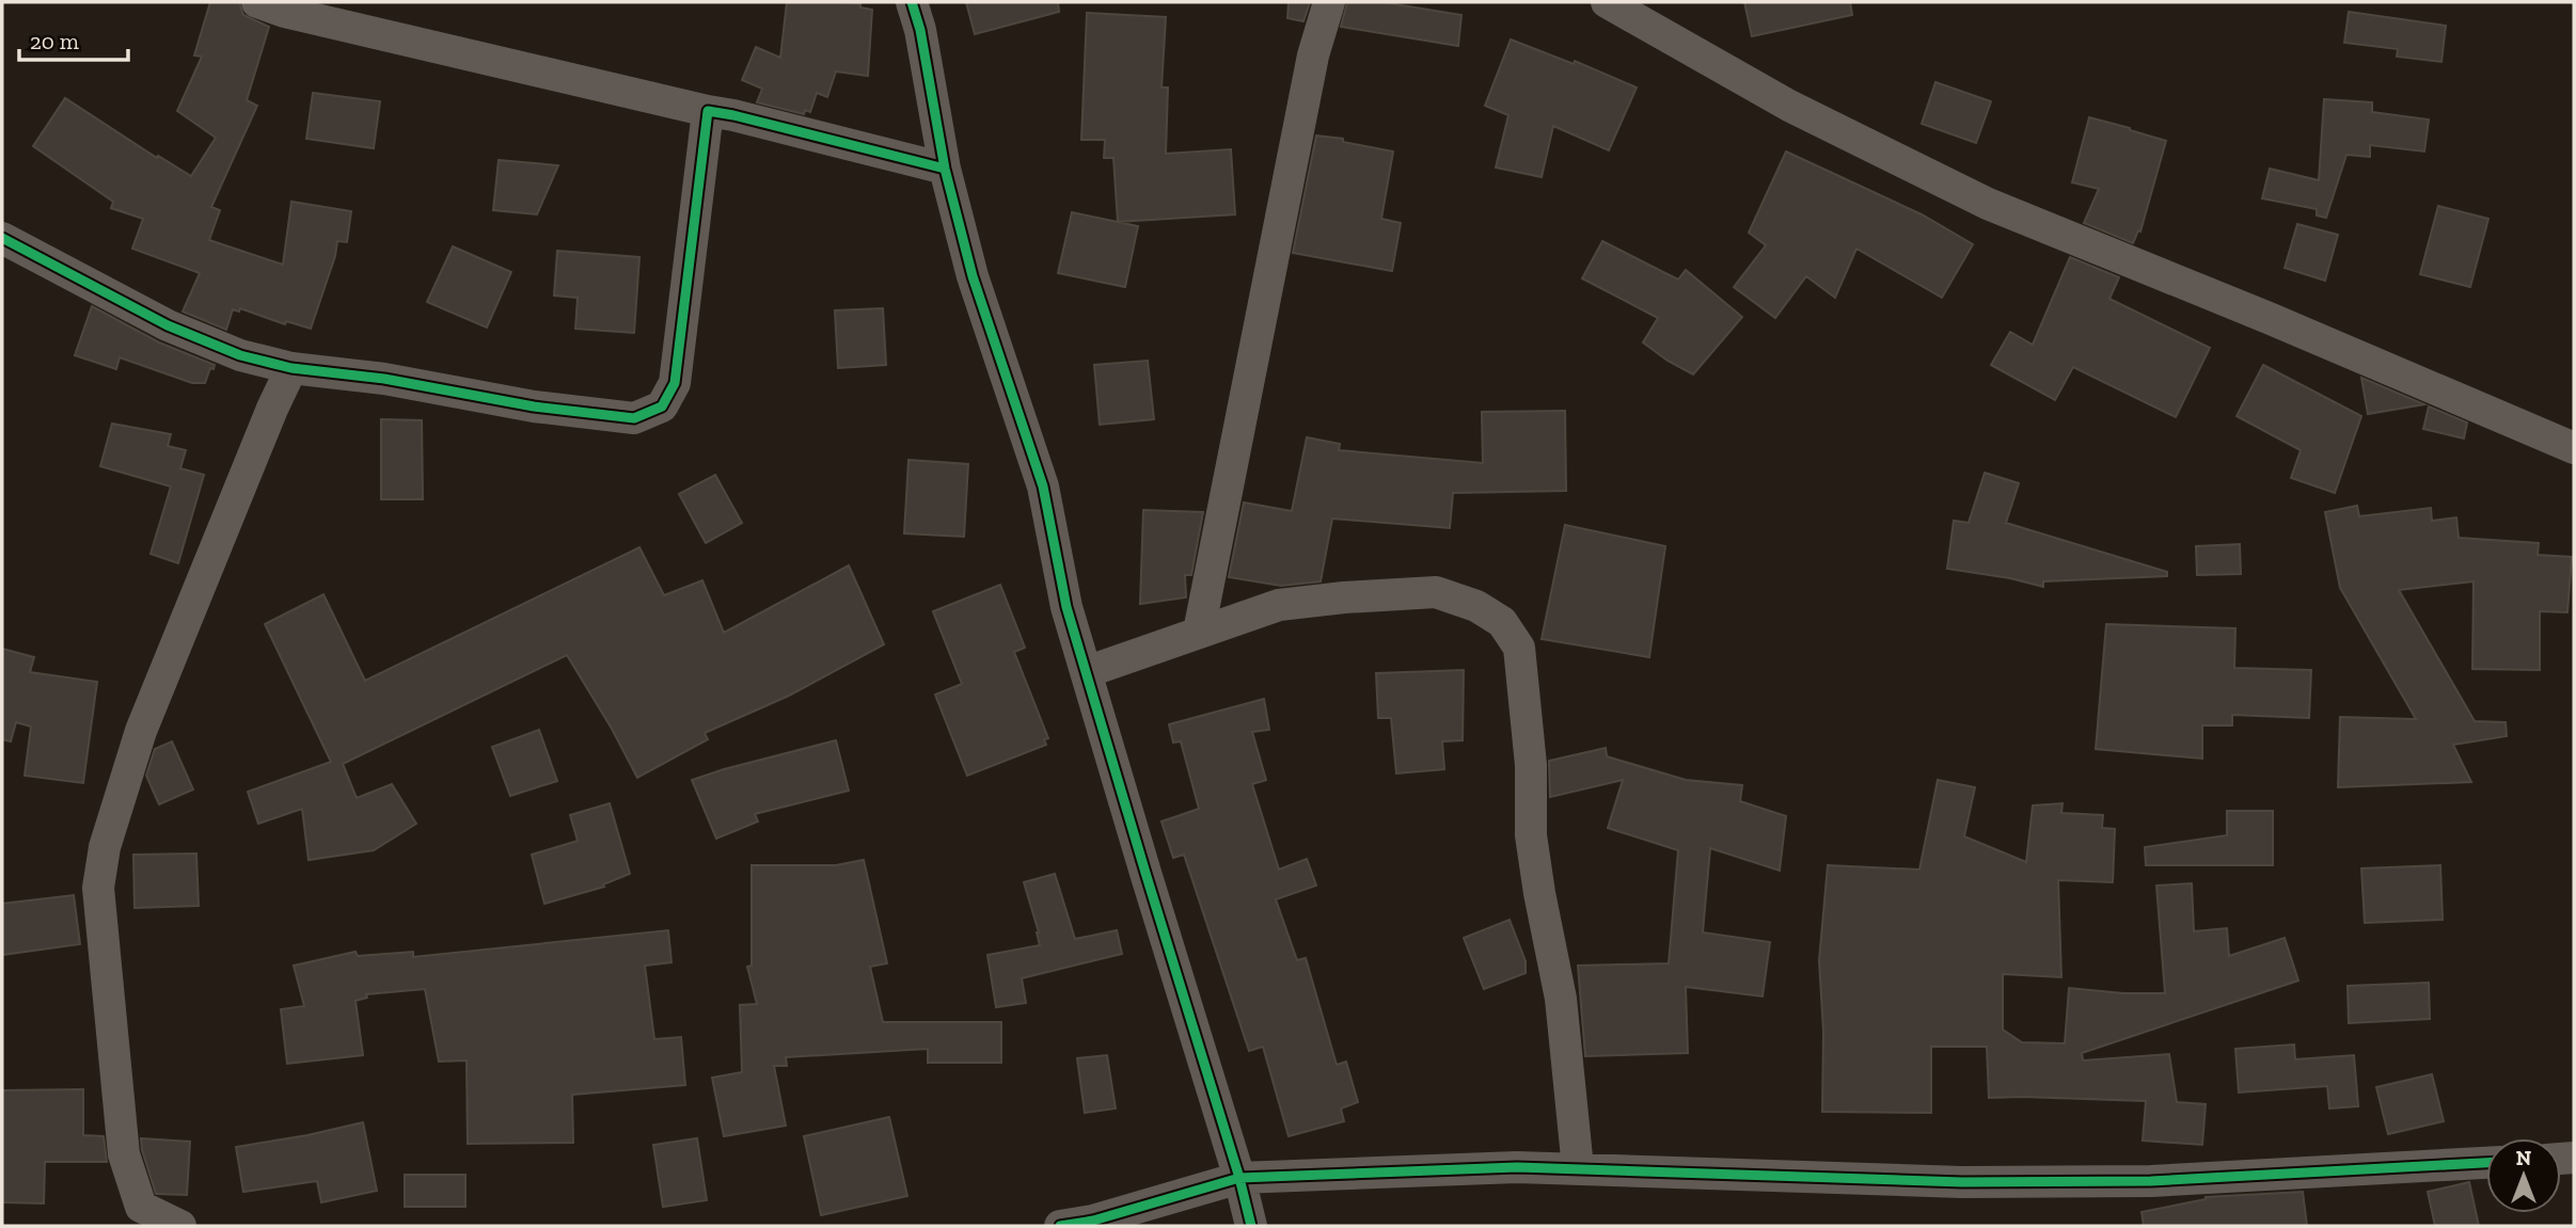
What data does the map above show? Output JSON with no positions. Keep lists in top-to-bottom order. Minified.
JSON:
{"scale_bar":"20 m","north":"top"}
